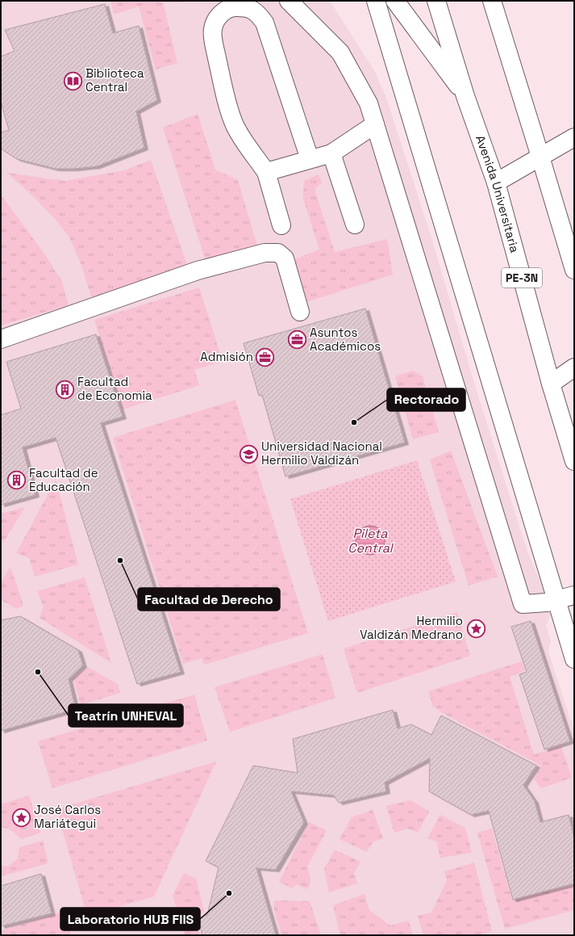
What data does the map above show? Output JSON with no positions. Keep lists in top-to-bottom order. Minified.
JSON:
{"streets":{"main road":["Avenida Universitaria","PE-3N"]},"crossings":[["Avenida Universitaria","PE-3N"]],"water":["Pileta Central"],"places":{"library":["Biblioteca Central"],"office":["Asuntos Académicos","Admisión"],"building":["Facultad de Economia","Facultad de Educación"],"other":["Rectorado","Facultad de Derecho","Teatrín UNHEVAL","Laboratorio HUB FIIS"],"school or university":["Universidad Nacional Hermilio Valdizán"],"place":["Hermilio Valdizán Medrano","José Carlos Mariátegui"]}}
